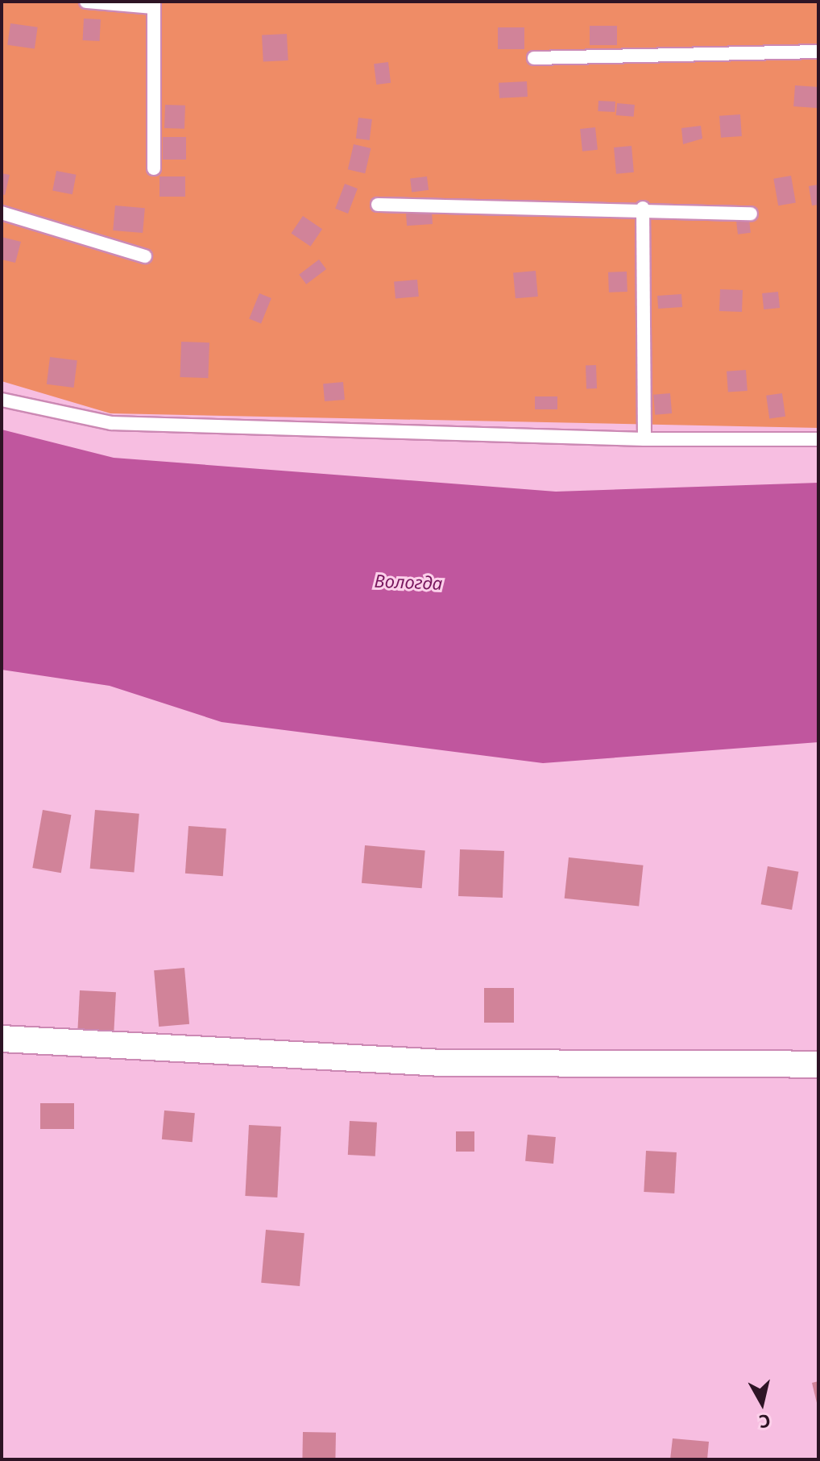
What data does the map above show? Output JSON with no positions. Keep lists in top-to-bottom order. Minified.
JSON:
{"water":["Вологда"],"north":"bottom"}
